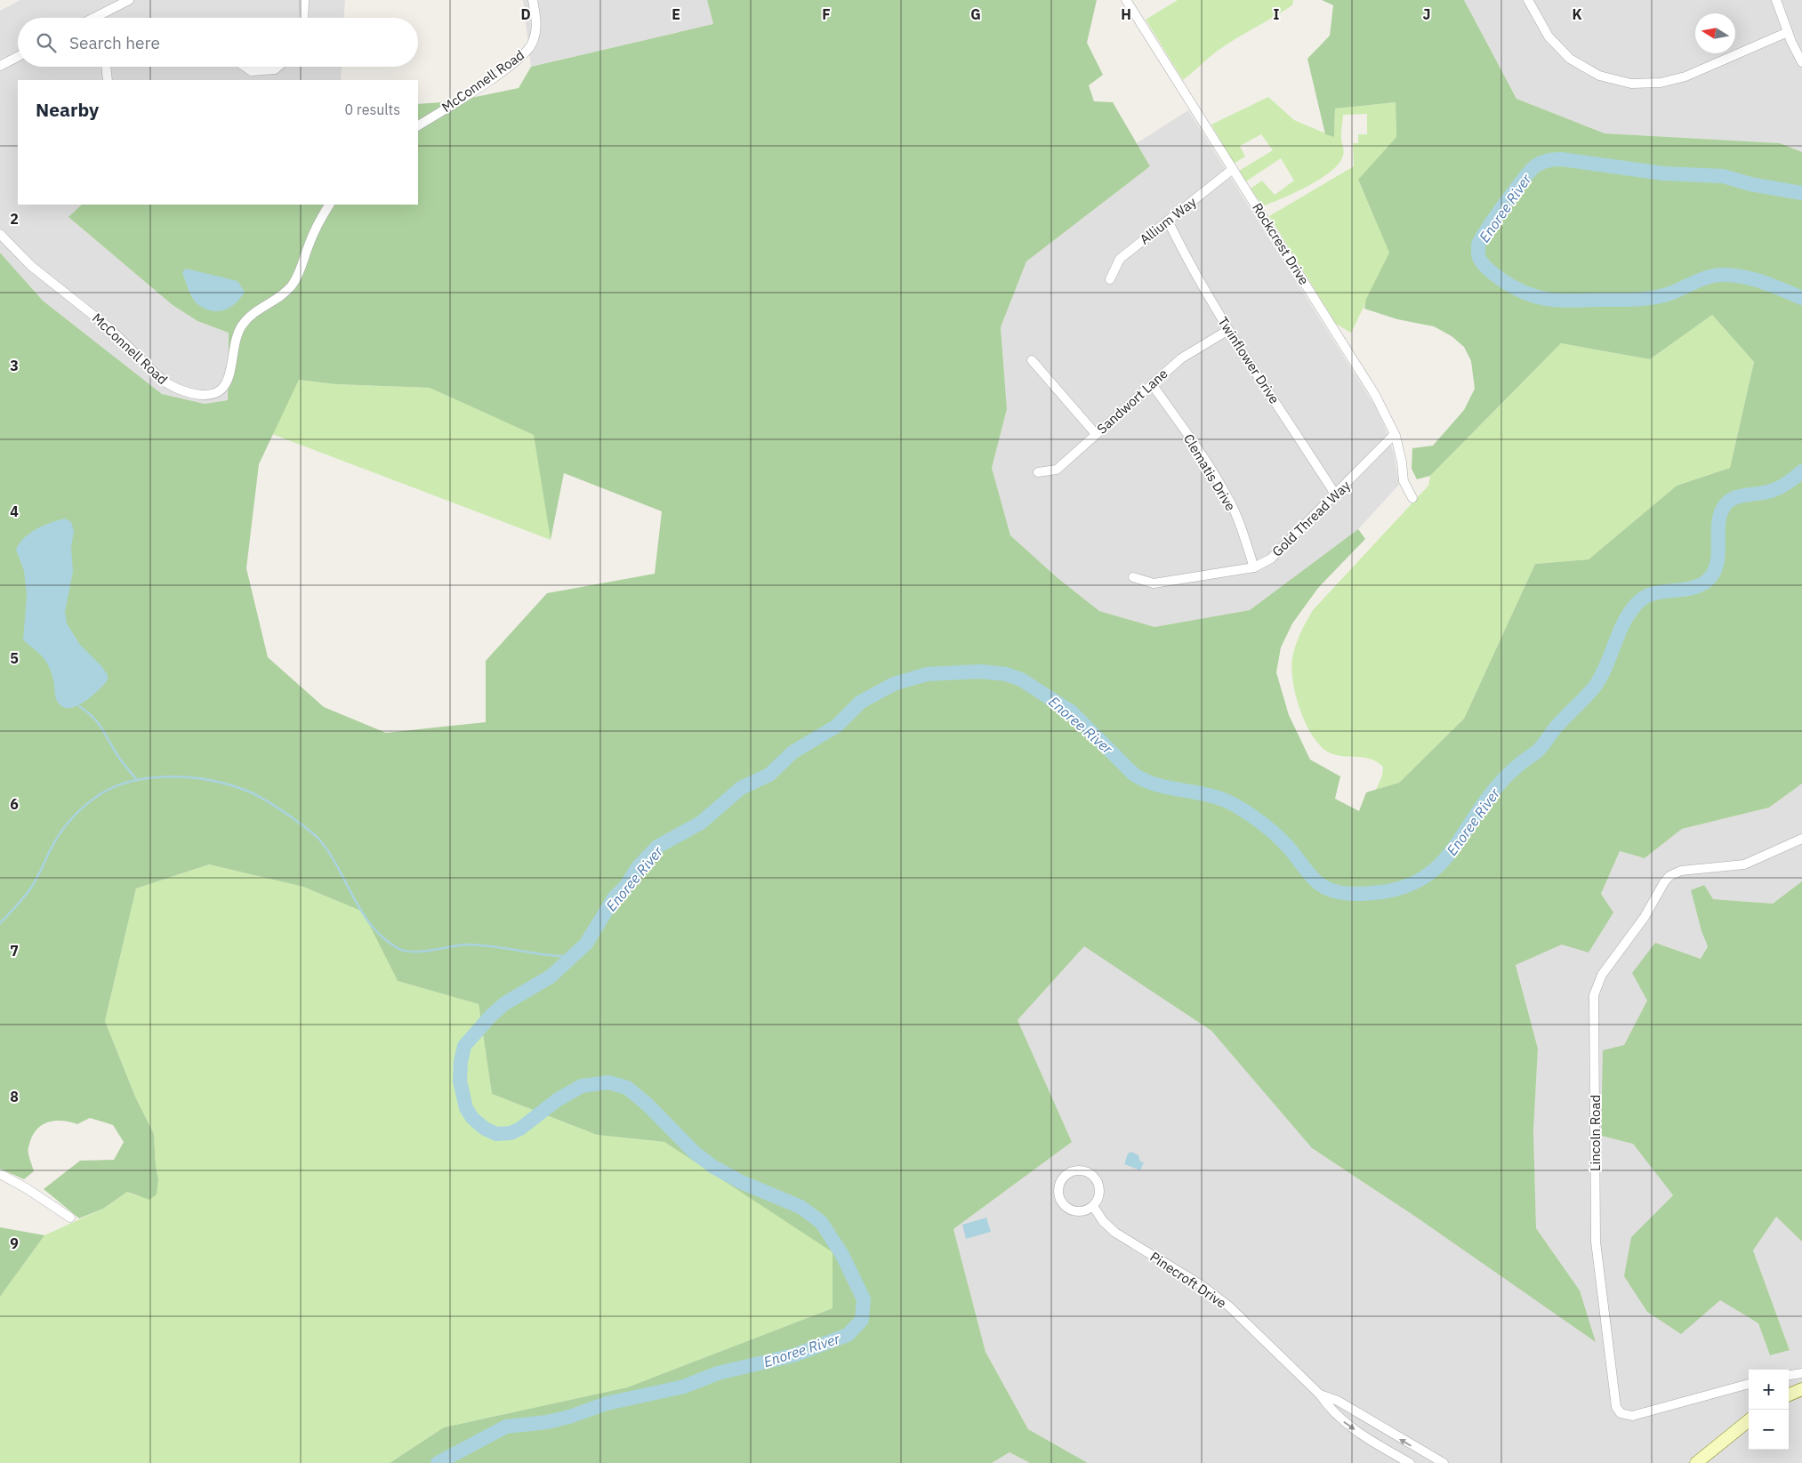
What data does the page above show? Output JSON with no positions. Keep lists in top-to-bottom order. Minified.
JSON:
{"streets":{"street":["McConnell Road","Allium Way","Rockcrest Drive","Twinflower Drive","Sandwort Lane","Clematis Drive","Gold Thread Way","Lincoln Road","Pinecroft Drive"]},"crossings":[["Allium Way","Rockcrest Drive"],["Allium Way","Twinflower Drive"],["Rockcrest Drive","Gold Thread Way"],["Twinflower Drive","Sandwort Lane"],["Twinflower Drive","Gold Thread Way"],["Sandwort Lane","Clematis Drive"],["Clematis Drive","Gold Thread Way"]],"water":["Enoree River"],"north":"left","page":{"search":"Search here","heading":["Nearby","0 results"],"map_buttons":["+","−"]},"grid":{"columns":["D","E","F","G","H","I","J","K"],"rows":["2","3","4","5","6","7","8","9"]}}
